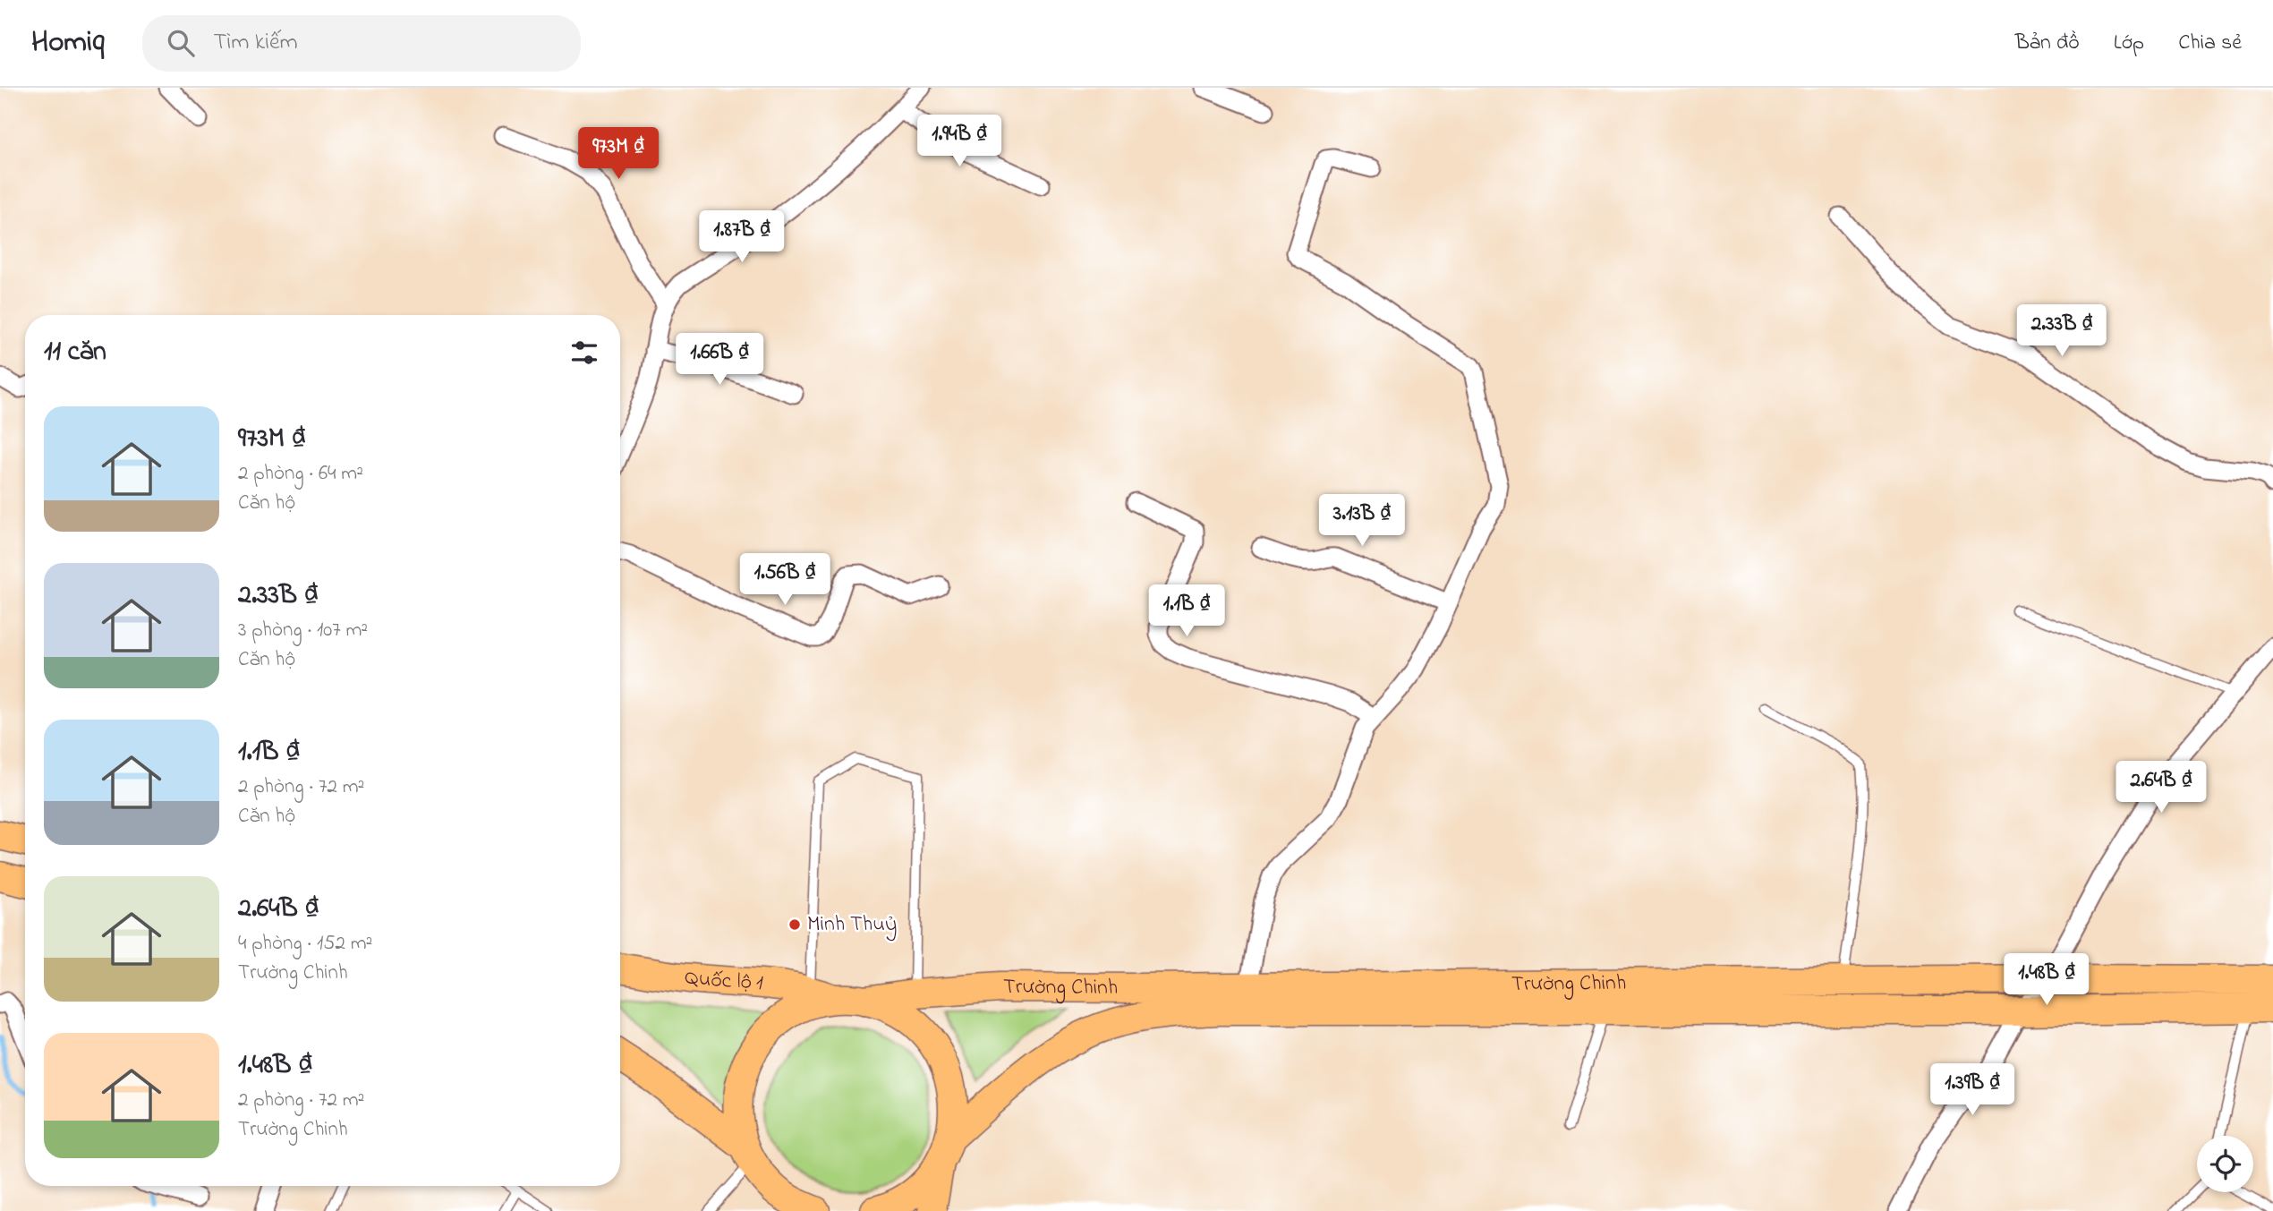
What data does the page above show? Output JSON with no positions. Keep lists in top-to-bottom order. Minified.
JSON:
{"streets":{"highway":["Quốc lộ 1","Trường Chinh"]},"places":["Minh Thuỷ"],"page":{"header":"Homiq","search":"Tìm kiếm","nav":["Bản đồ","Lớp","Chia sẻ"],"price":["1.94B ₫","973M ₫","1.87B ₫","2.33B ₫","1.66B ₫","3.13B ₫","1.56B ₫","1.1B ₫","2.64B ₫","1.48B ₫","1.39B ₫"],"heading":"11 căn","list":[{"name":"973M ₫","note":"2 phòng · 64 m² · Căn hộ"},{"name":"2.33B ₫","note":"3 phòng · 107 m² · Căn hộ"},{"name":"1.1B ₫","note":"2 phòng · 72 m² · Căn hộ"},{"name":"2.64B ₫","note":"4 phòng · 152 m² · Trường Chinh"},{"name":"1.48B ₫","note":"2 phòng · 72 m² · Trường Chinh"}]}}
